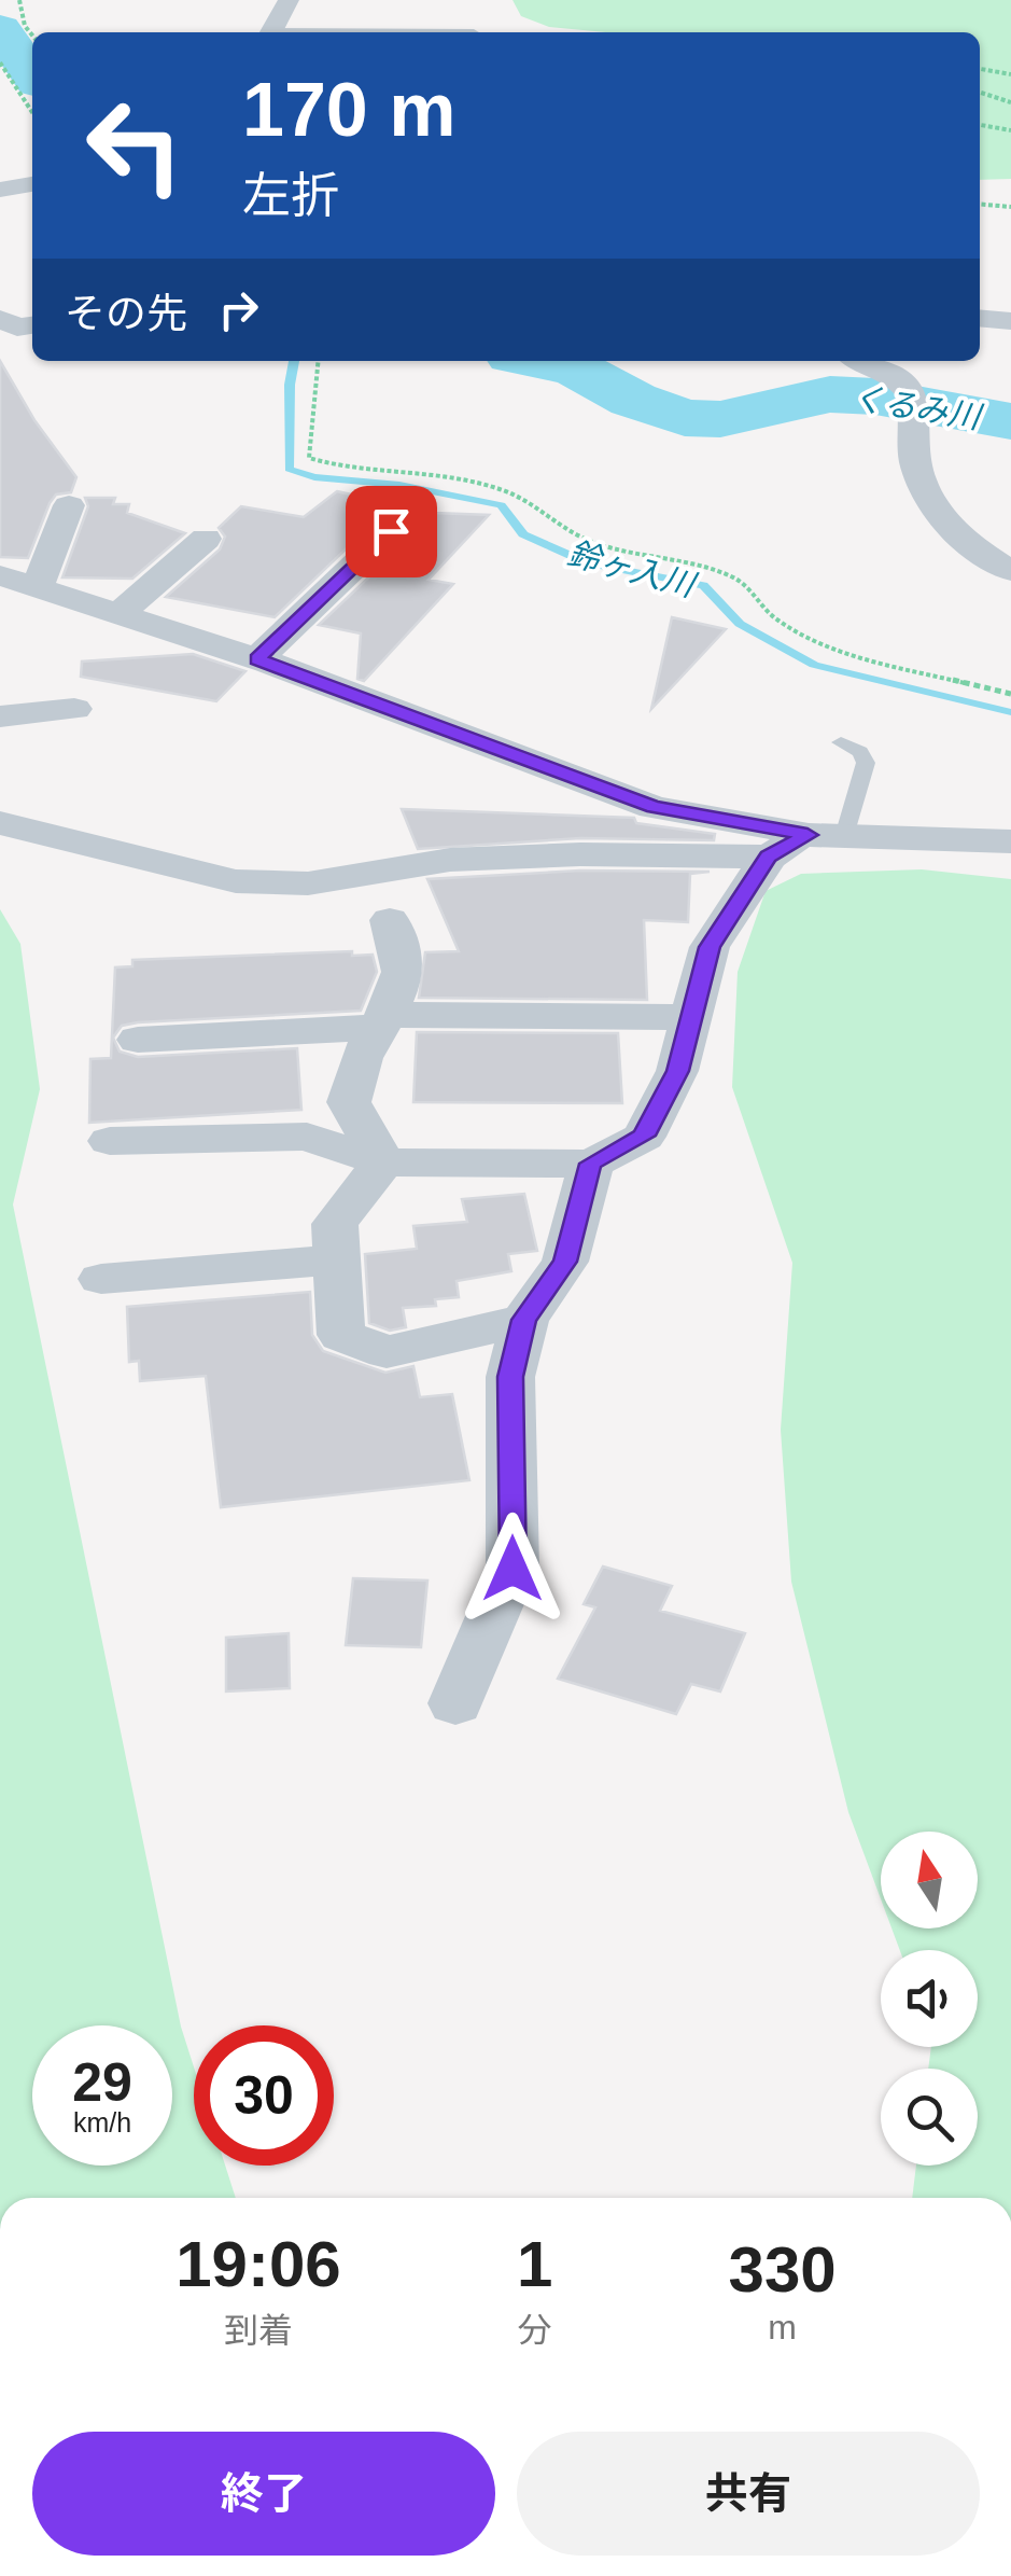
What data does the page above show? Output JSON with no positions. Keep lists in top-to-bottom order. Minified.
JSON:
{"water":["くるみ川","鈴ヶ入川"],"north":"top","page":{"turn":["170 m","左折"],"then":"その先","speed":"29 km/h","limit":"30","eta":["19:06","到着","1","分","330","m"],"buttons":["終了","共有"]}}
